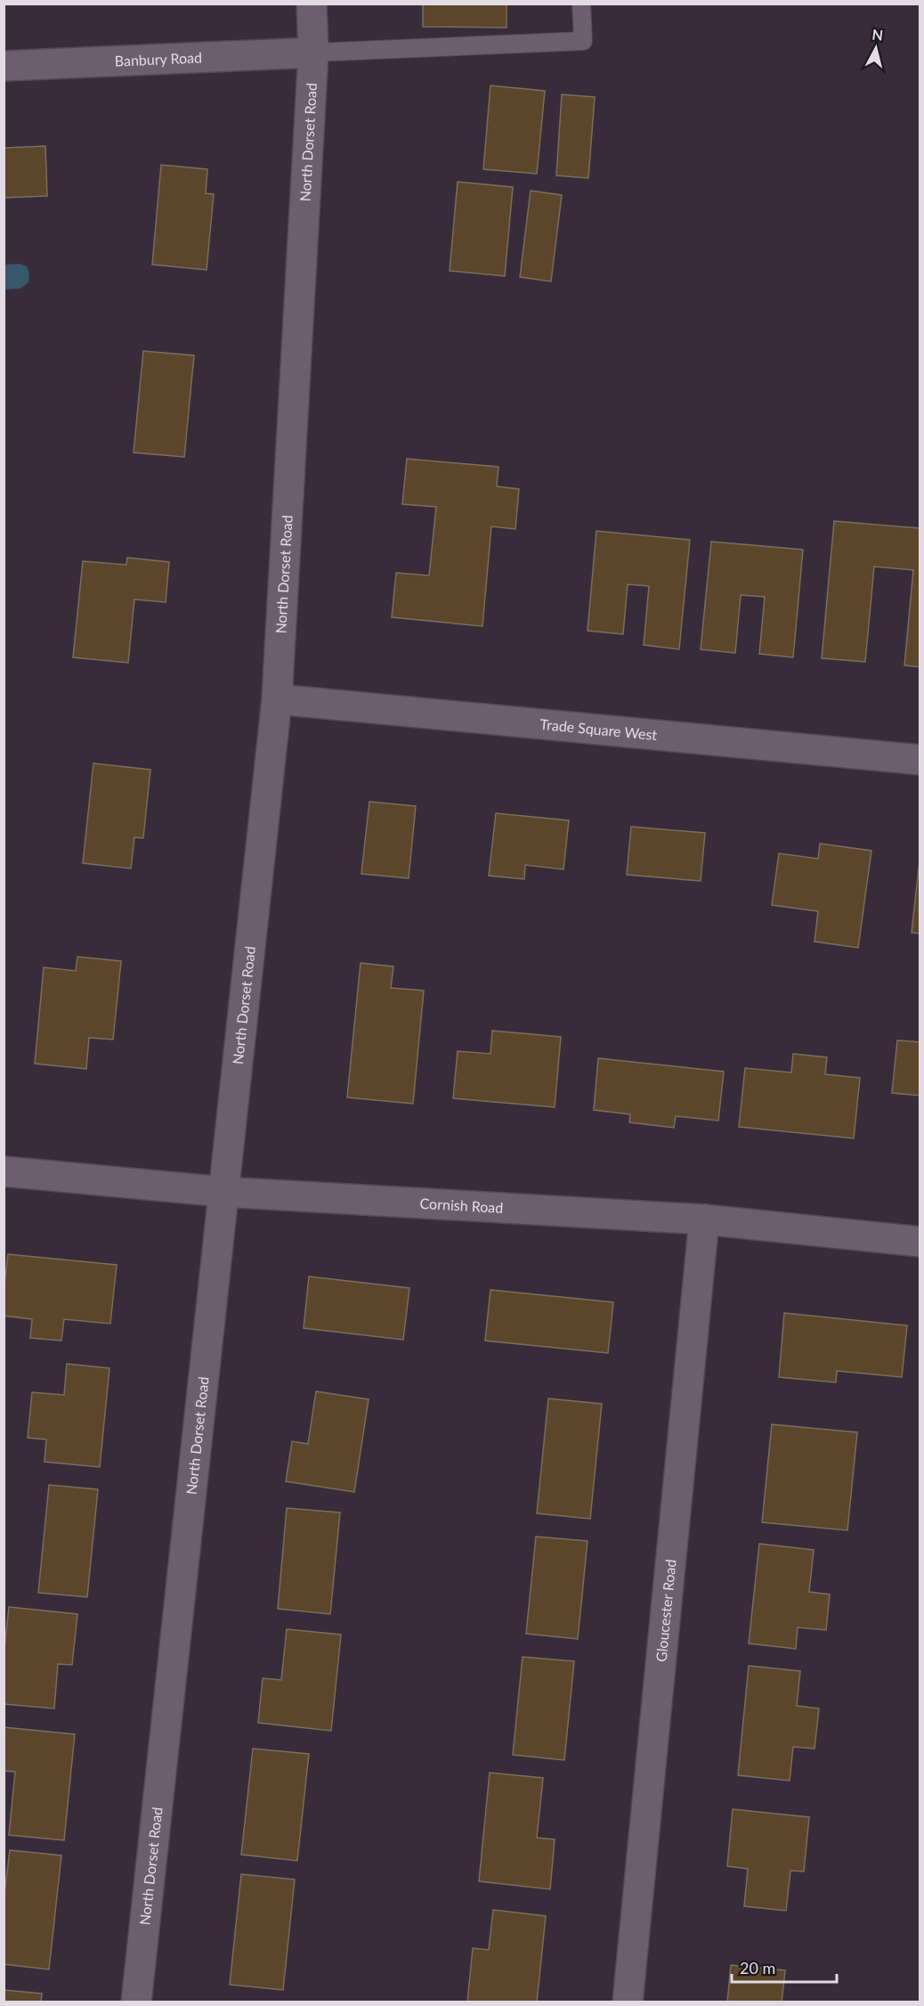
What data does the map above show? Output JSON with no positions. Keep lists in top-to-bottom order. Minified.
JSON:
{"streets":{"street":["Banbury Road","North Dorset Road","Trade Square West","Cornish Road","Gloucester Road"]},"crossings":[["Banbury Road","North Dorset Road"],["North Dorset Road","Trade Square West"],["North Dorset Road","Cornish Road"],["Cornish Road","Gloucester Road"]],"scale_bar":"20 m","north":"top"}
